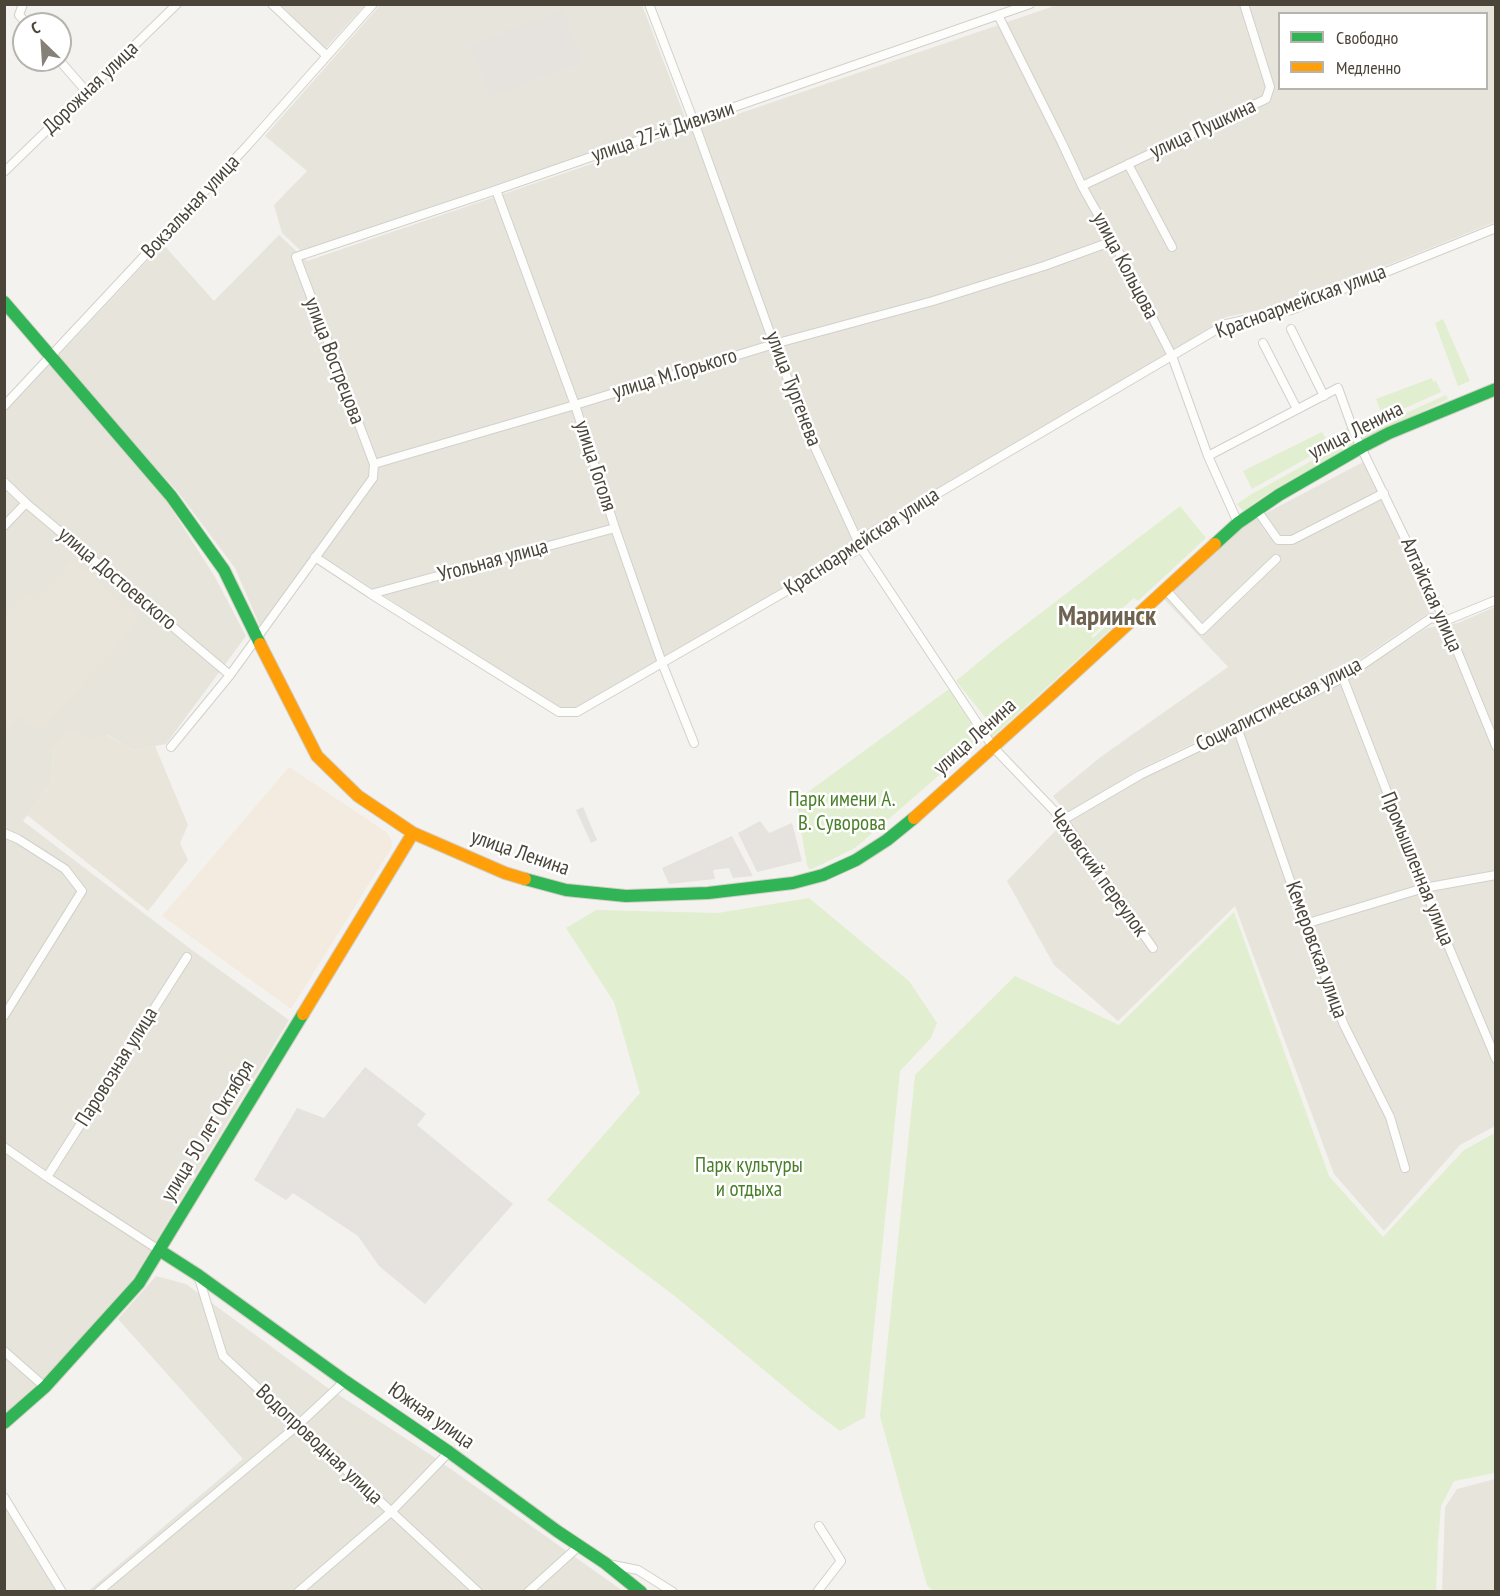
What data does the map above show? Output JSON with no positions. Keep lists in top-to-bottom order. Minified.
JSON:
{"streets":{"main road":["улица Ленина","улица 50 лет Октября","Южная улица"],"street":["Дорожная улица","улица Пушкина","улица 27-й Дивизии","Вокзальная улица","улица Кольцова","Красноармейская улица","улица Вострецова","улица М.Горького","улица Тургенева","улица Гоголя","Угольная улица","улица Достоевского","Алтайская улица","Социалистическая улица","Промышленная улица","Чеховский переулок","Кемеровская улица","Паровозная улица","Водопроводная улица"]},"crossings":[["улица Пушкина","улица Кольцова"],["улица 27-й Дивизии","улица Кольцова"],["улица 27-й Дивизии","улица Вострецова"],["улица 27-й Дивизии","улица Тургенева"],["улица 27-й Дивизии","улица Гоголя"],["Вокзальная улица","улица Ленина"],["улица Кольцова","Красноармейская улица"],["улица Кольцова","улица М.Горького"],["улица Кольцова","улица Ленина"],["Красноармейская улица","улица Тургенева"],["Красноармейская улица","улица Гоголя"],["Красноармейская улица","Угольная улица"],["улица Вострецова","улица М.Горького"],["улица М.Горького","улица Тургенева"],["улица М.Горького","улица Гоголя"],["улица Тургенева","улица Ленина"],["улица Тургенева","Чеховский переулок"],["улица Ленина","Алтайская улица"],["улица Ленина","Чеховский переулок"],["улица Ленина","улица 50 лет Октября"],["улица Гоголя","Угольная улица"],["Алтайская улица","Социалистическая улица"],["Социалистическая улица","Промышленная улица"],["Социалистическая улица","Чеховский переулок"],["Социалистическая улица","Кемеровская улица"],["улица 50 лет Октября","Южная улица"],["Южная улица","Водопроводная улица"]],"districts":["Мариинск"],"parks":["Парк имени А. В. Суворова","Парк культуры и отдыха"],"legend":["Свободно","Медленно"],"north":"top left"}
